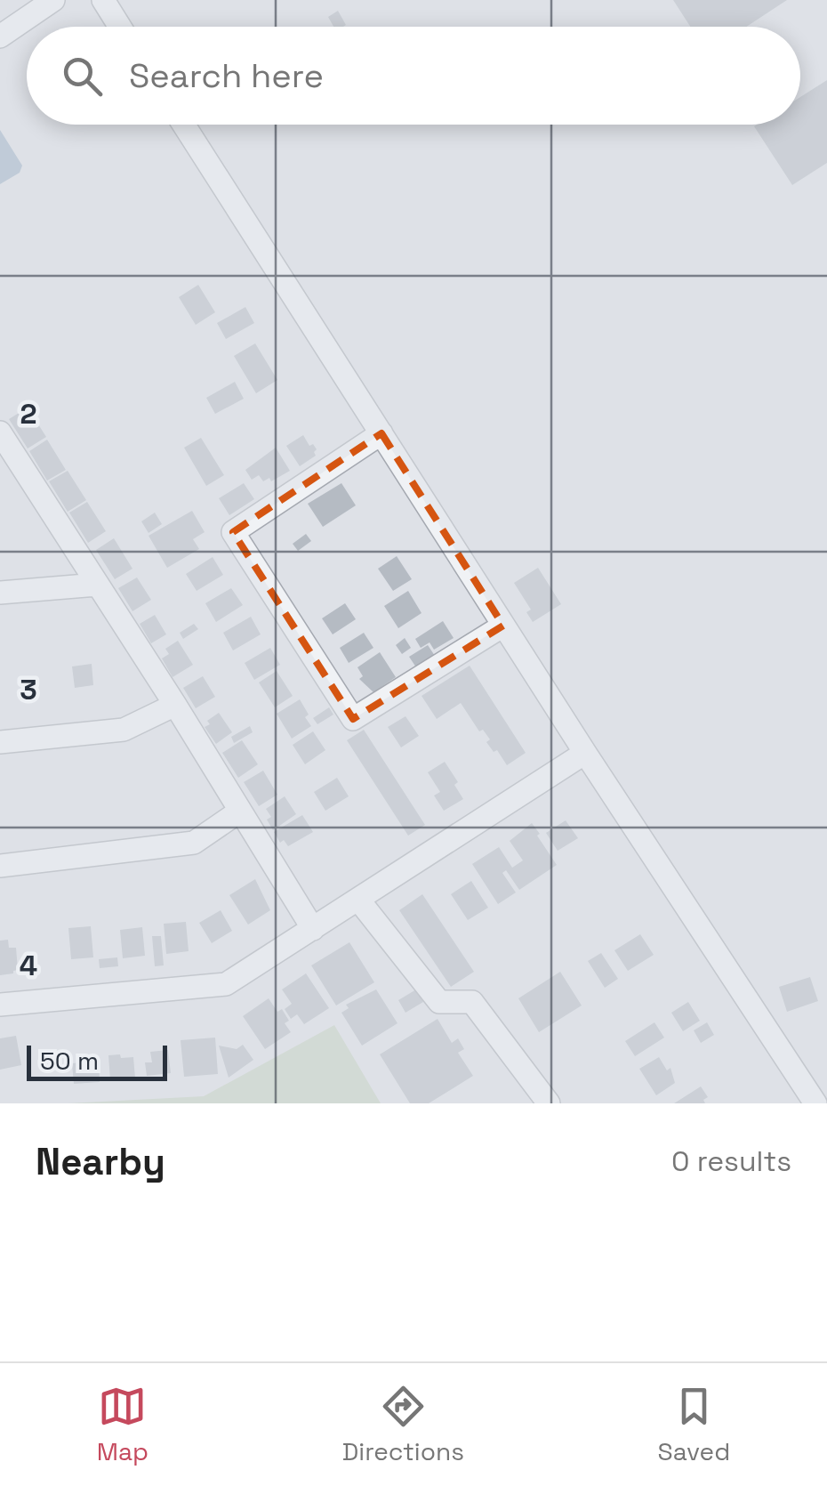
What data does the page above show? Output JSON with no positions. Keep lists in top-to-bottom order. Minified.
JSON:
{"scale_bar":"50 m","page":{"search":"Search here","scale":"50 m","heading":["Nearby","0 results"],"nav":["Map","Directions","Saved"]},"grid":{"rows":["2","3","4"]}}
